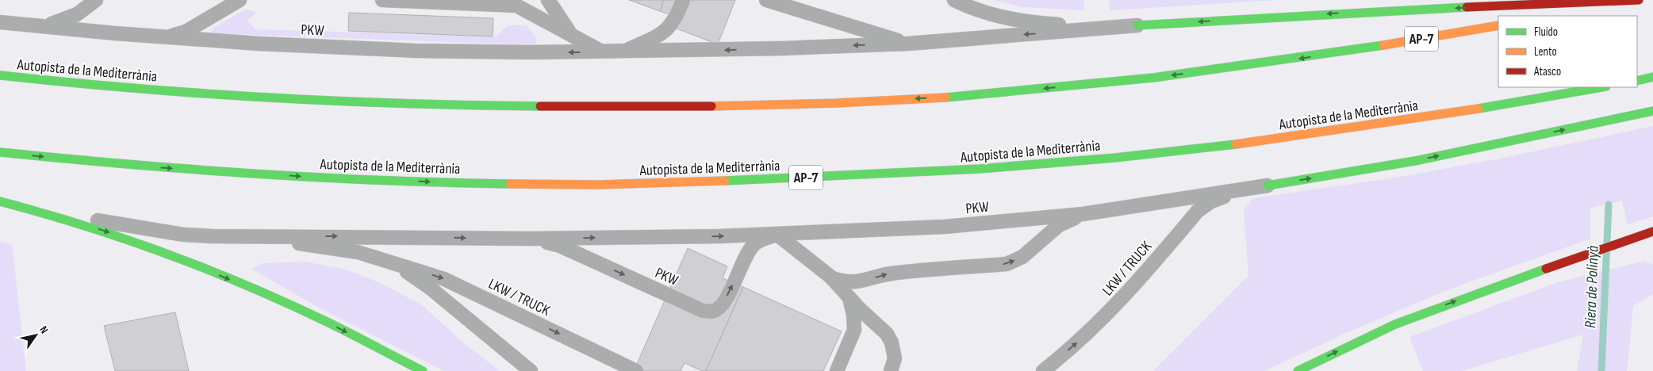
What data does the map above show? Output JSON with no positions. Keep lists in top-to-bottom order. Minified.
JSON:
{"streets":{"highway":["AP-7","Autopista de la Mediterrània"],"lane":["PKW","LKW / TRUCK"]},"crossings":[["PKW","LKW / TRUCK"]],"one_way":["LKW / TRUCK"],"water":["Riera de Polinyà"],"legend":["Fluido","Lento","Atasco"],"north":"top right"}
